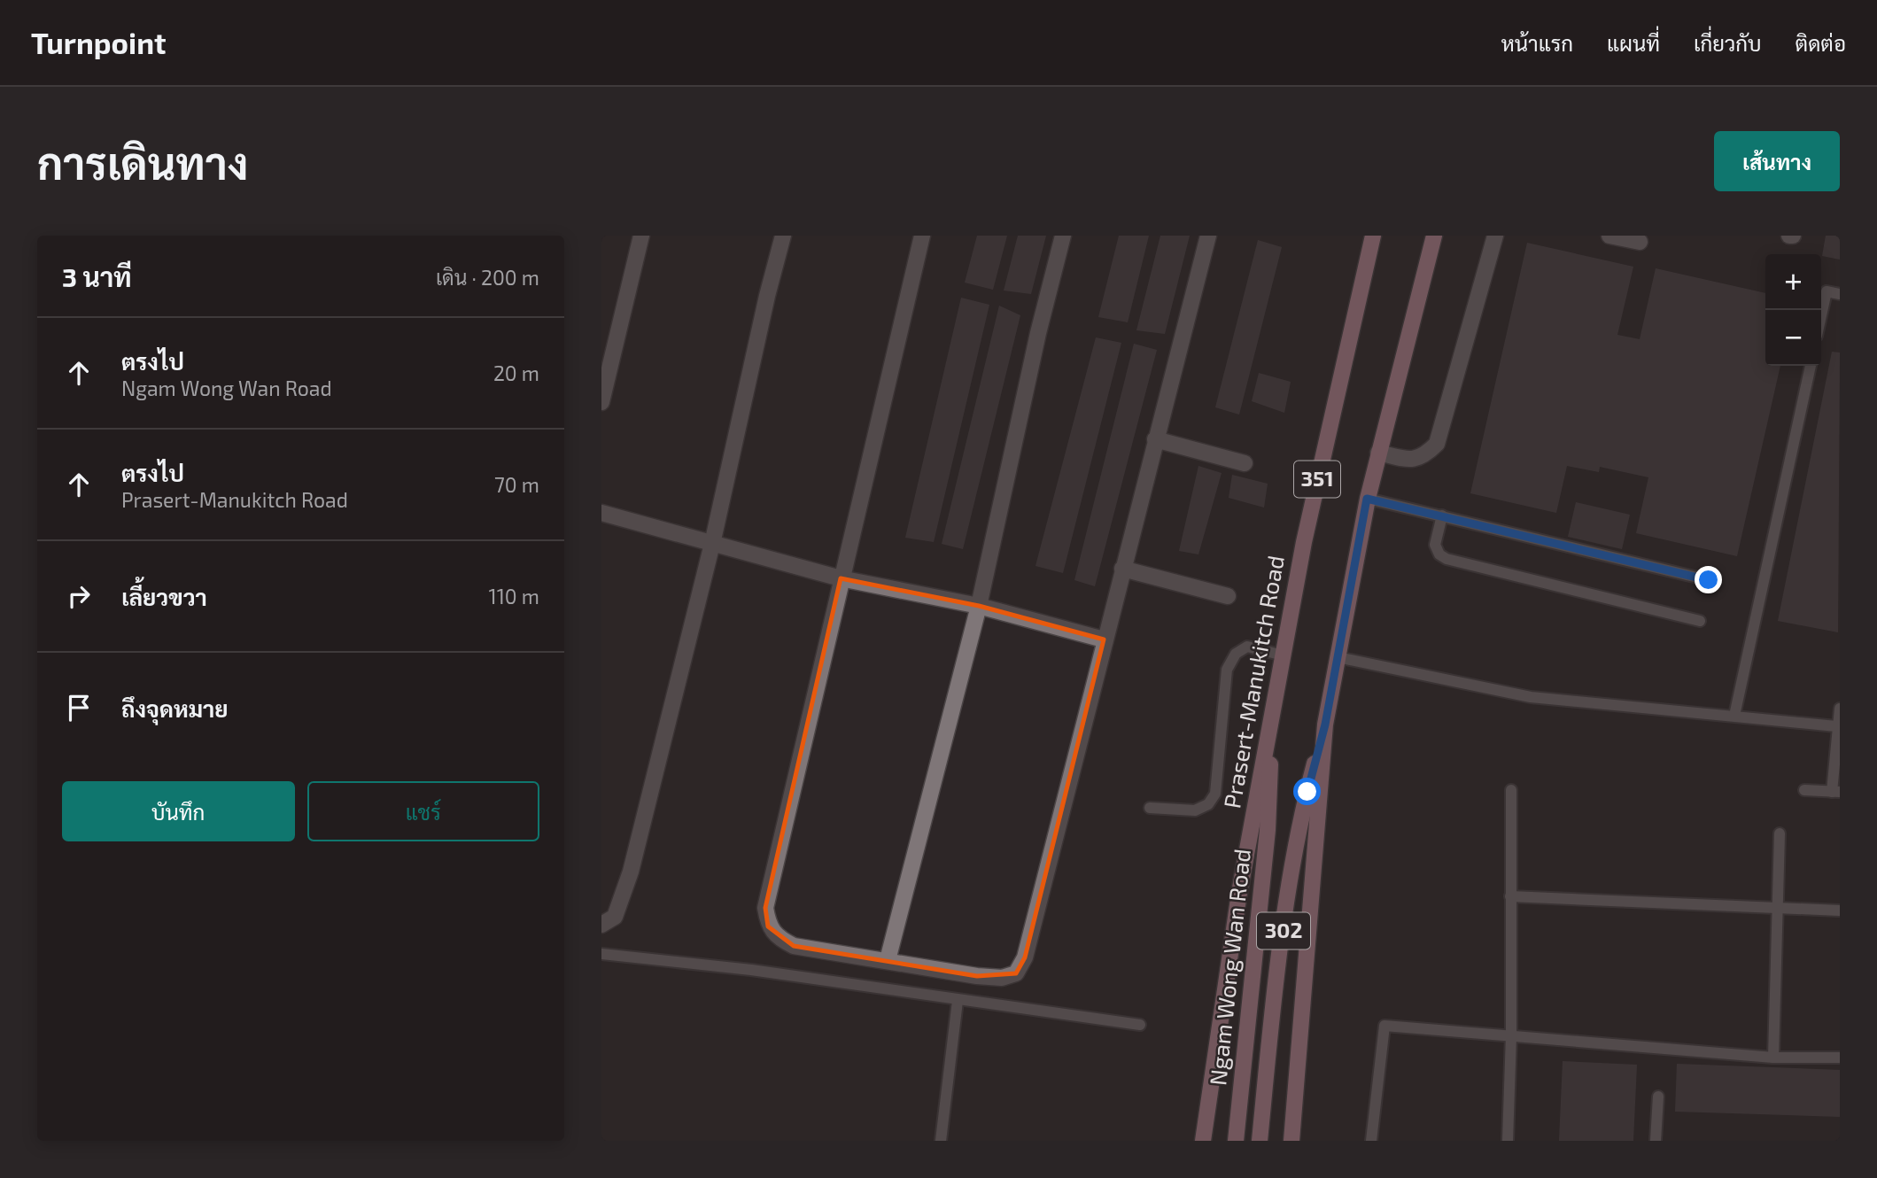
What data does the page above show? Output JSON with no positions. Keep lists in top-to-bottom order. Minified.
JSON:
{"streets":{"main road":["351","Prasert-Manukitch Road","302","Ngam Wong Wan Road"]},"crossings":[["351","Ngam Wong Wan Road"],["Prasert-Manukitch Road","Ngam Wong Wan Road"]],"page":{"header":"Turnpoint","nav":["หน้าแรก","แผนที่","เกี่ยวกับ","ติดต่อ"],"buttons":["เส้นทาง",["บันทึก","แชร์"]],"title":"การเดินทาง","heading":["3 นาที","เดิน · 200 m"],"map_buttons":["+","−"],"list":[["ตรงไป","Ngam Wong Wan Road","20 m"],["ตรงไป","Prasert-Manukitch Road","70 m"],["เลี้ยวขวา","110 m"],"ถึงจุดหมาย"]}}
